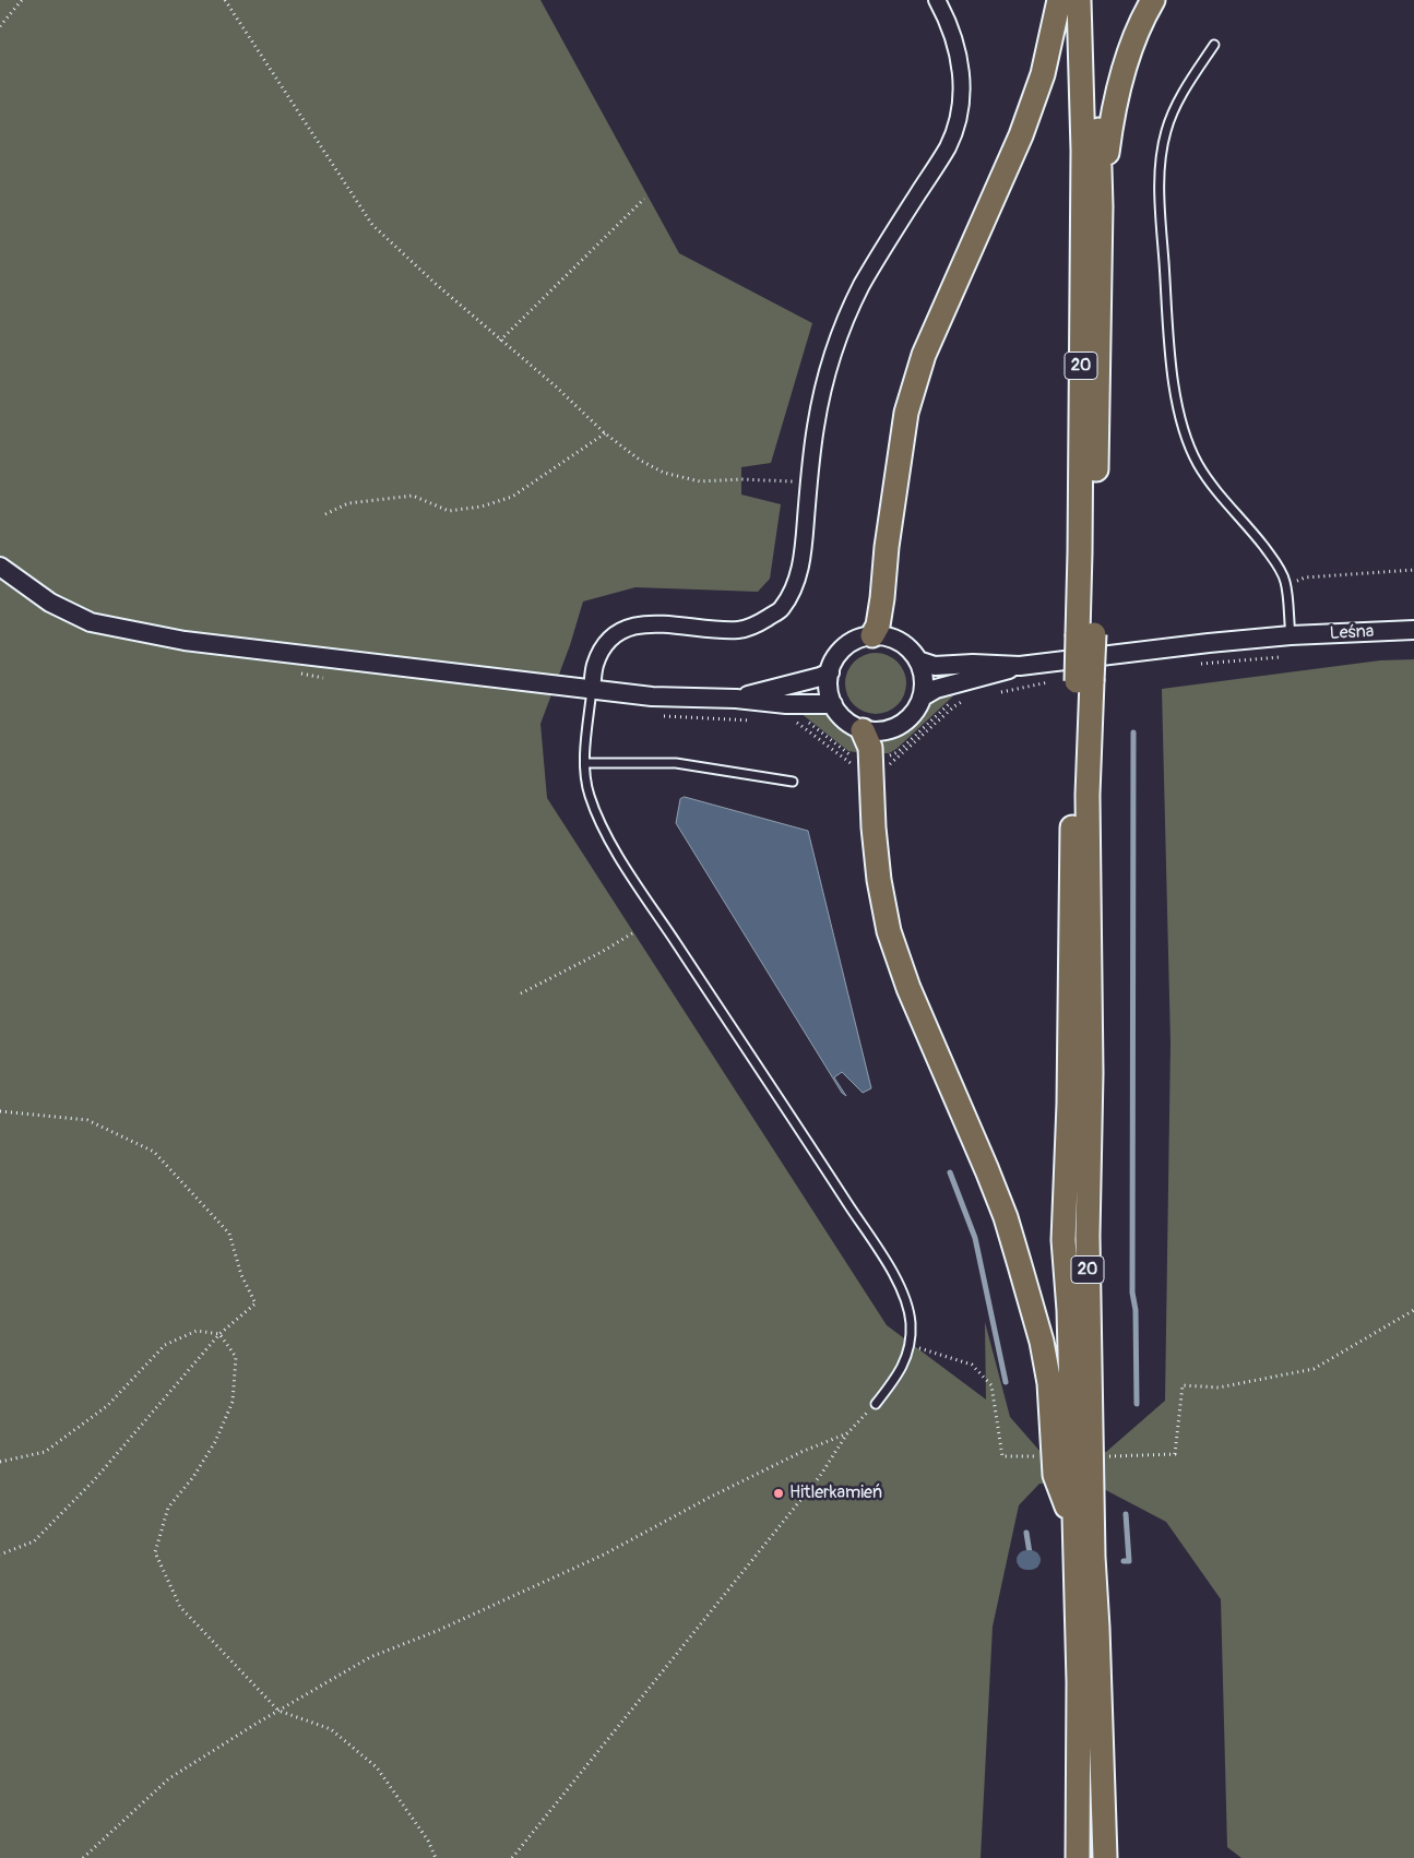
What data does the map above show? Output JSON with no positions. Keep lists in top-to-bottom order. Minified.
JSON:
{"streets":{"main road":["20"],"street":["Leśna"]},"places":["Hitlerkamień"]}
